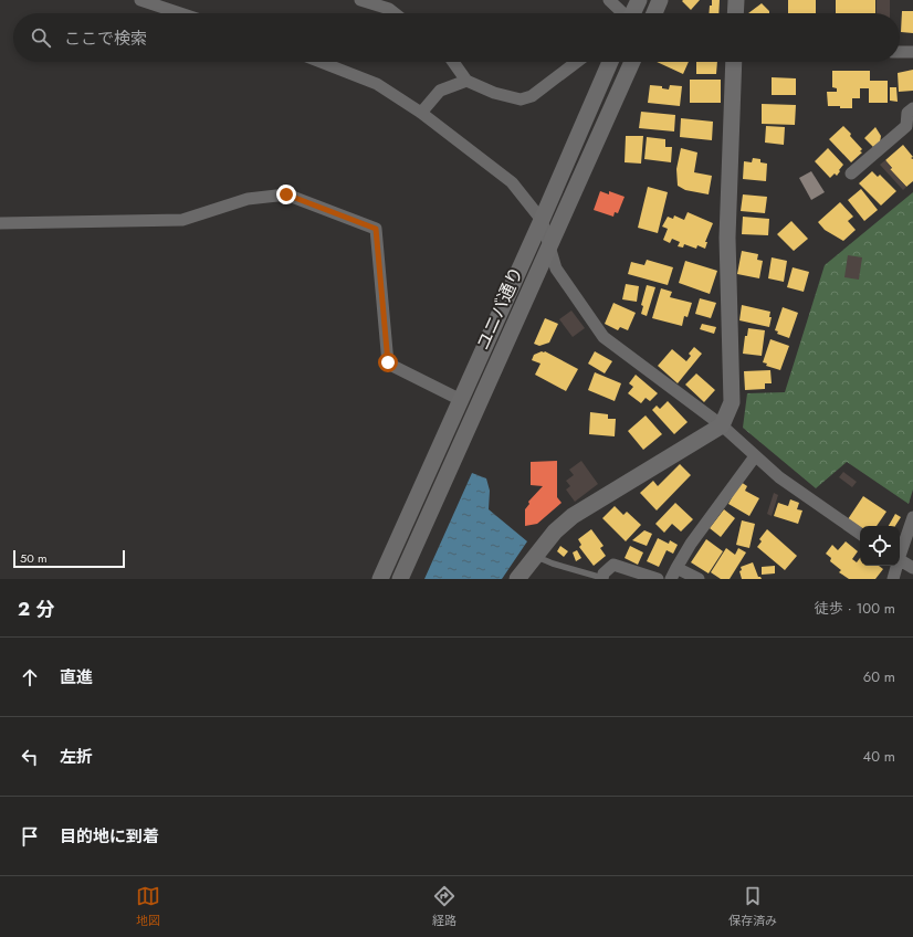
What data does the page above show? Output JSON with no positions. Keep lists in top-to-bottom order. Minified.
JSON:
{"streets":{"street":["ユニバ通り"]},"scale_bar":"50 m","page":{"search":"ここで検索","scale":"50 m","heading":["2 分","徒歩 · 100 m"],"list":[["直進","60 m"],["左折","40 m"],"目的地に到着"],"nav":["地図","経路","保存済み"]}}
